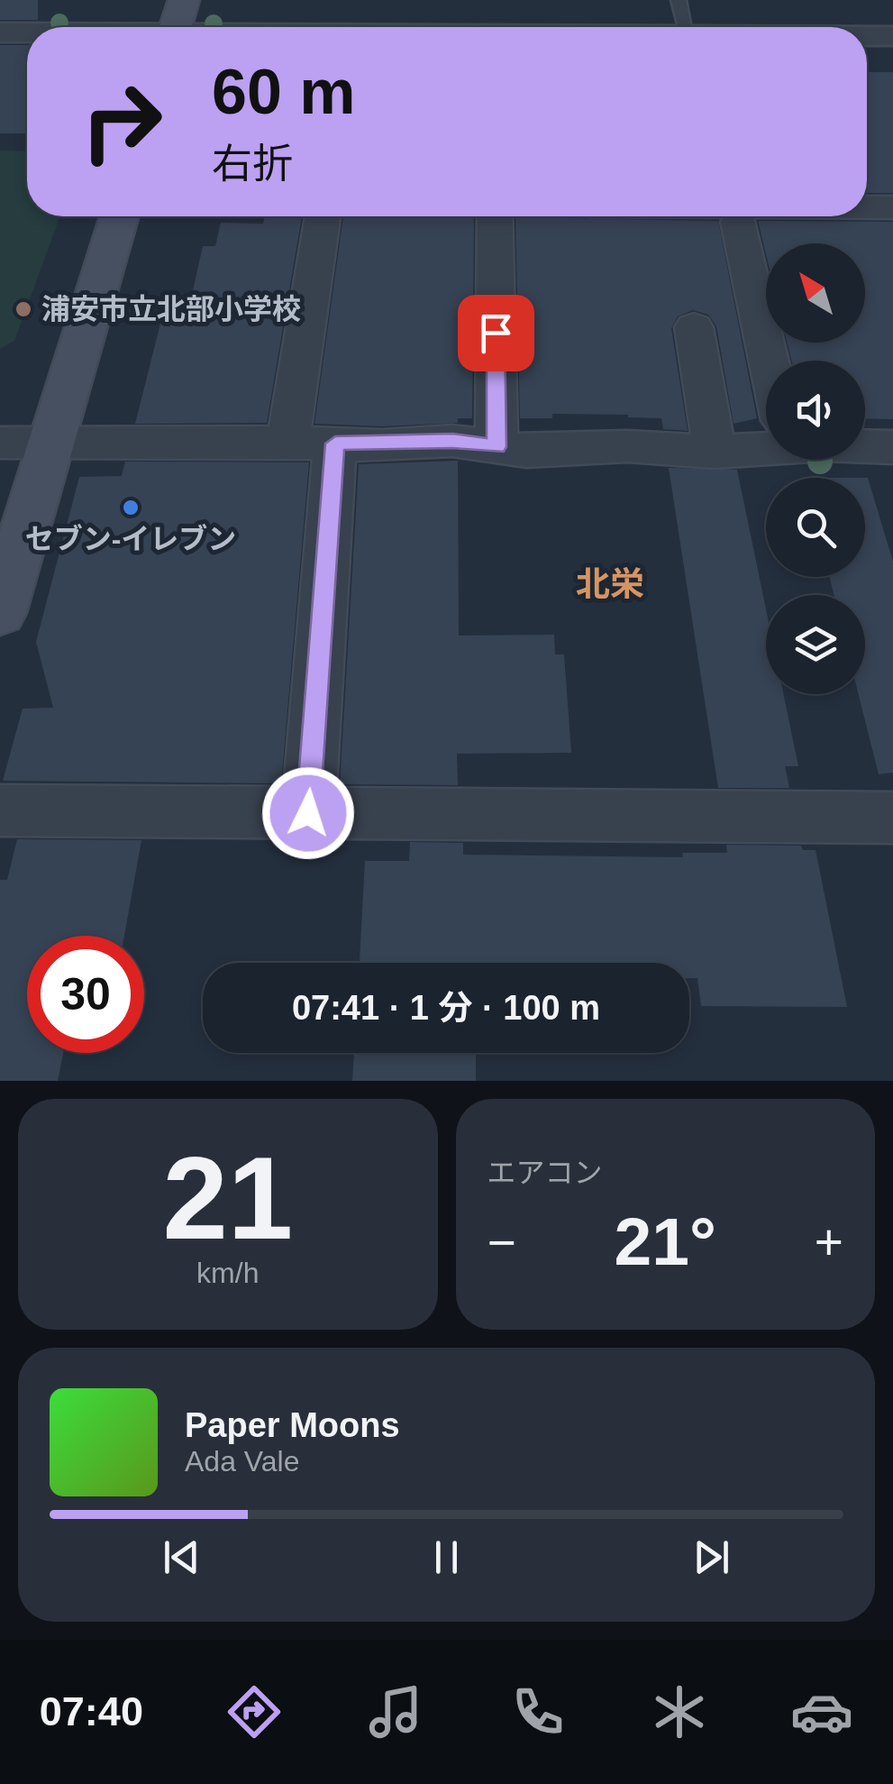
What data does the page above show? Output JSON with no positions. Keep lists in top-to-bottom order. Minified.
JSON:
{"districts":["北栄"],"places":["浦安市立北部小学校","セブン-イレブン"],"north":"top left","page":{"turn":["60 m","右折"],"limit":"30","trip":"07:41 · 1 分 · 100 m","tile":[["21","km/h"],"エアコン"],"heat":["−","21°","+"],"song":["Paper Moons","Ada Vale"],"tabs":"07:40"}}
